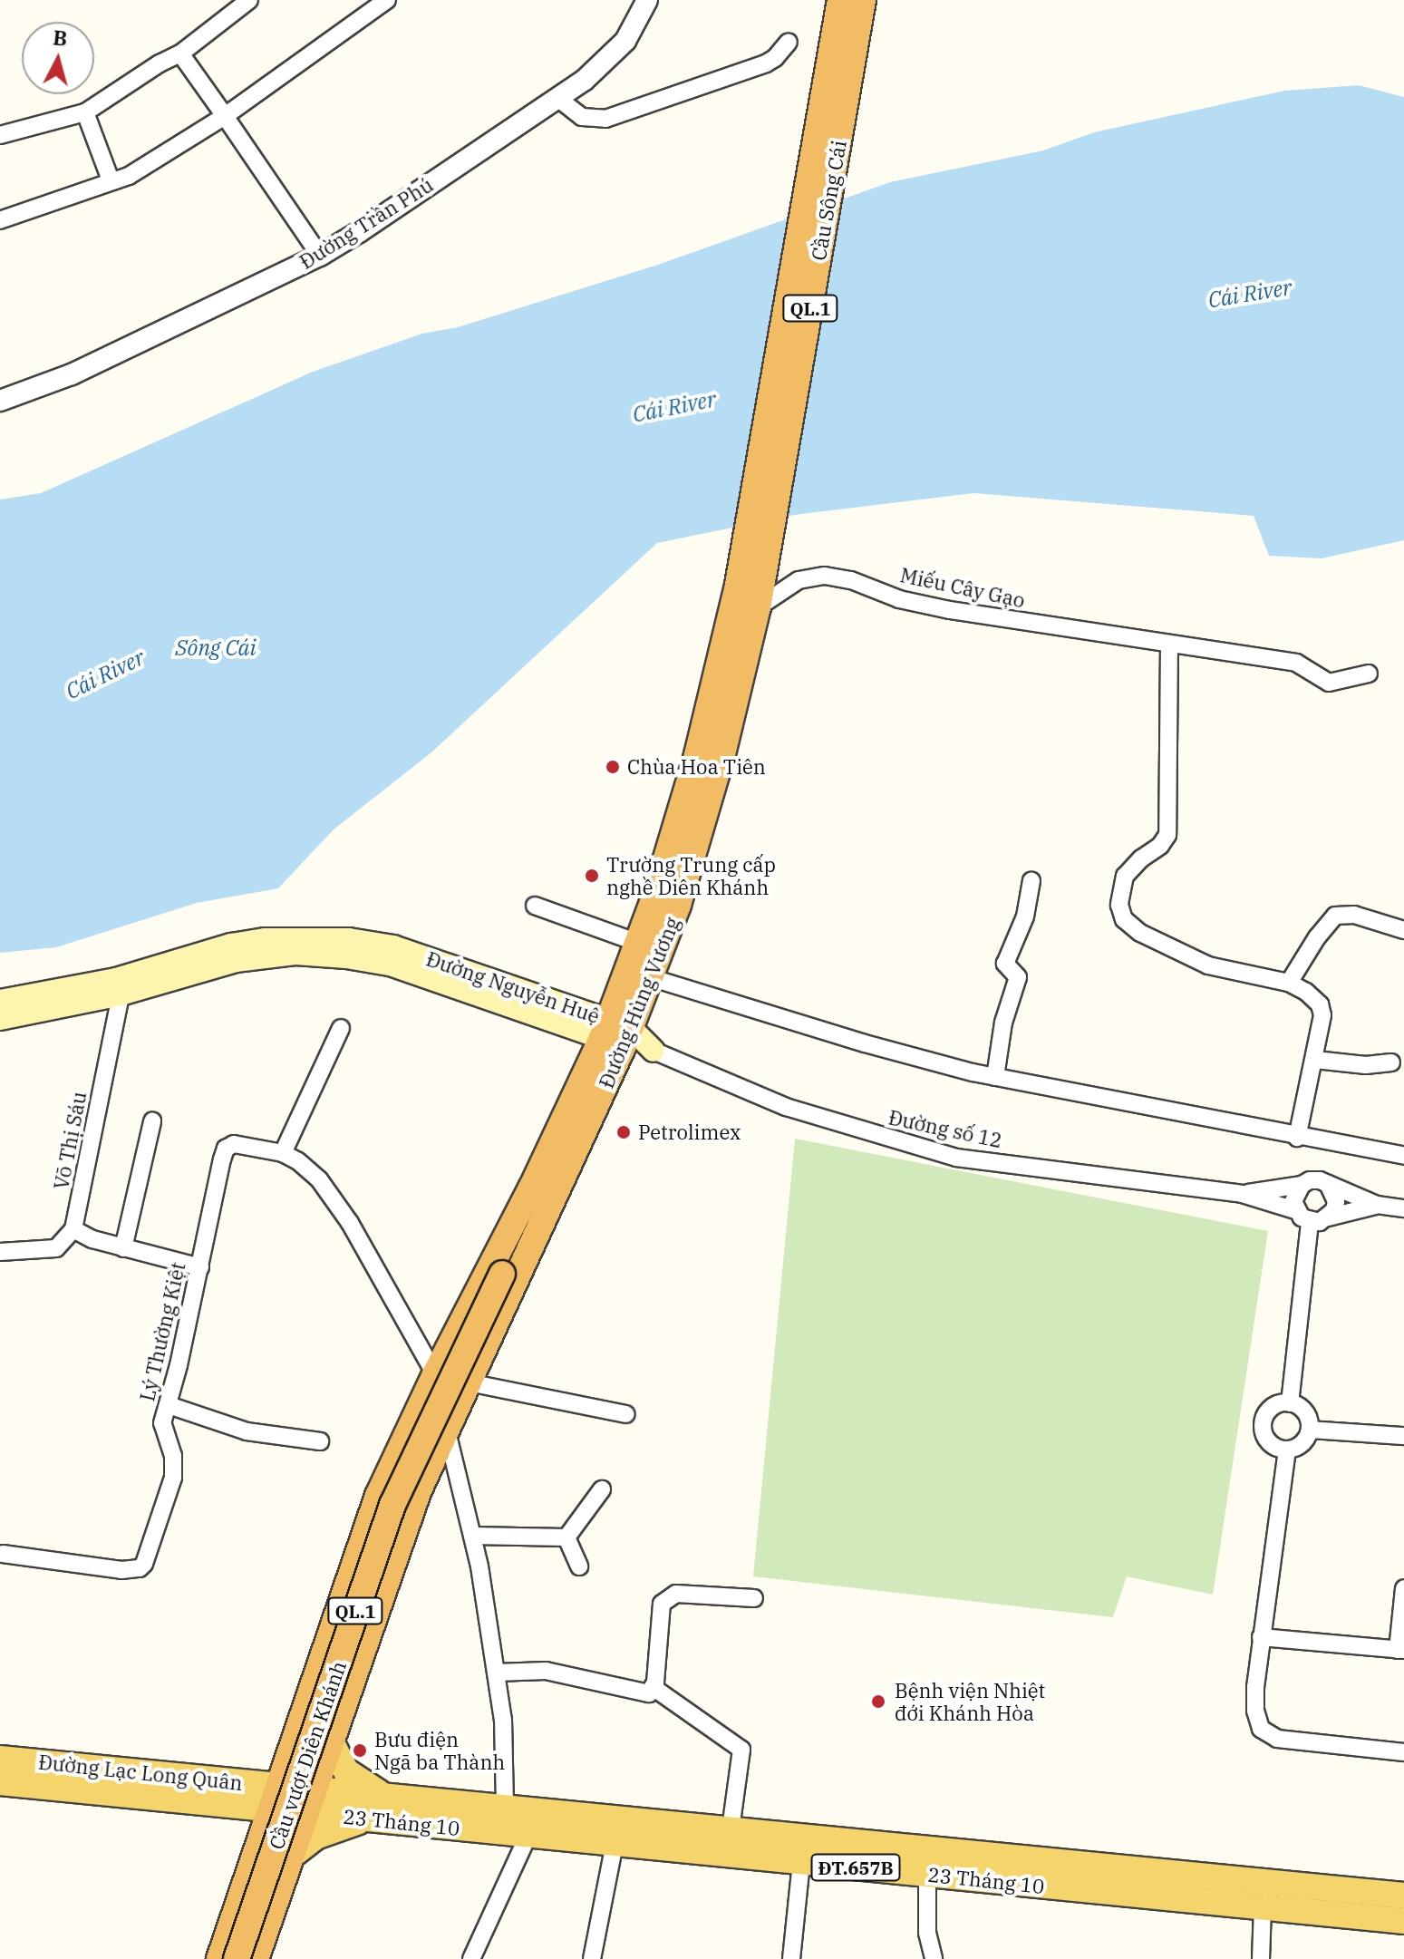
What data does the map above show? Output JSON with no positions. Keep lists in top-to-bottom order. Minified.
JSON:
{"streets":{"highway":["Cầu Sông Cái","QL.1","Đường Hùng Vương","Cầu vượt Diên Khánh"],"main road":["Đường Nguyễn Huệ","Đường Lạc Long Quân","23 Tháng 10","ĐT.657B"],"street":["Đường Trần Phú","Miếu Cây Gạo","Đường số 12","Võ Thị Sáu","Lý Thường Kiệt"]},"crossings":[["Cầu Sông Cái","QL.1"],["Cầu Sông Cái","Miếu Cây Gạo"],["Cầu Sông Cái","Đường Hùng Vương"],["QL.1","Đường Hùng Vương"],["QL.1","Cầu vượt Diên Khánh"],["QL.1","Đường Lạc Long Quân"],["QL.1","23 Tháng 10"],["QL.1","ĐT.657B"],["Miếu Cây Gạo","Đường Hùng Vương"],["Đường Nguyễn Huệ","Đường Hùng Vương"],["Đường Nguyễn Huệ","Đường số 12"],["Đường Nguyễn Huệ","Võ Thị Sáu"],["Đường Hùng Vương","Cầu vượt Diên Khánh"],["23 Tháng 10","ĐT.657B"]],"water":["Cái River","Sông Cái"],"places":["Chùa Hoa Tiên","Trường Trung cấp nghề Diên Khánh","Petrolimex","Bệnh viện Nhiệt đới Khánh Hòa","Bưu điện Ngã ba Thành"],"north":"top"}
